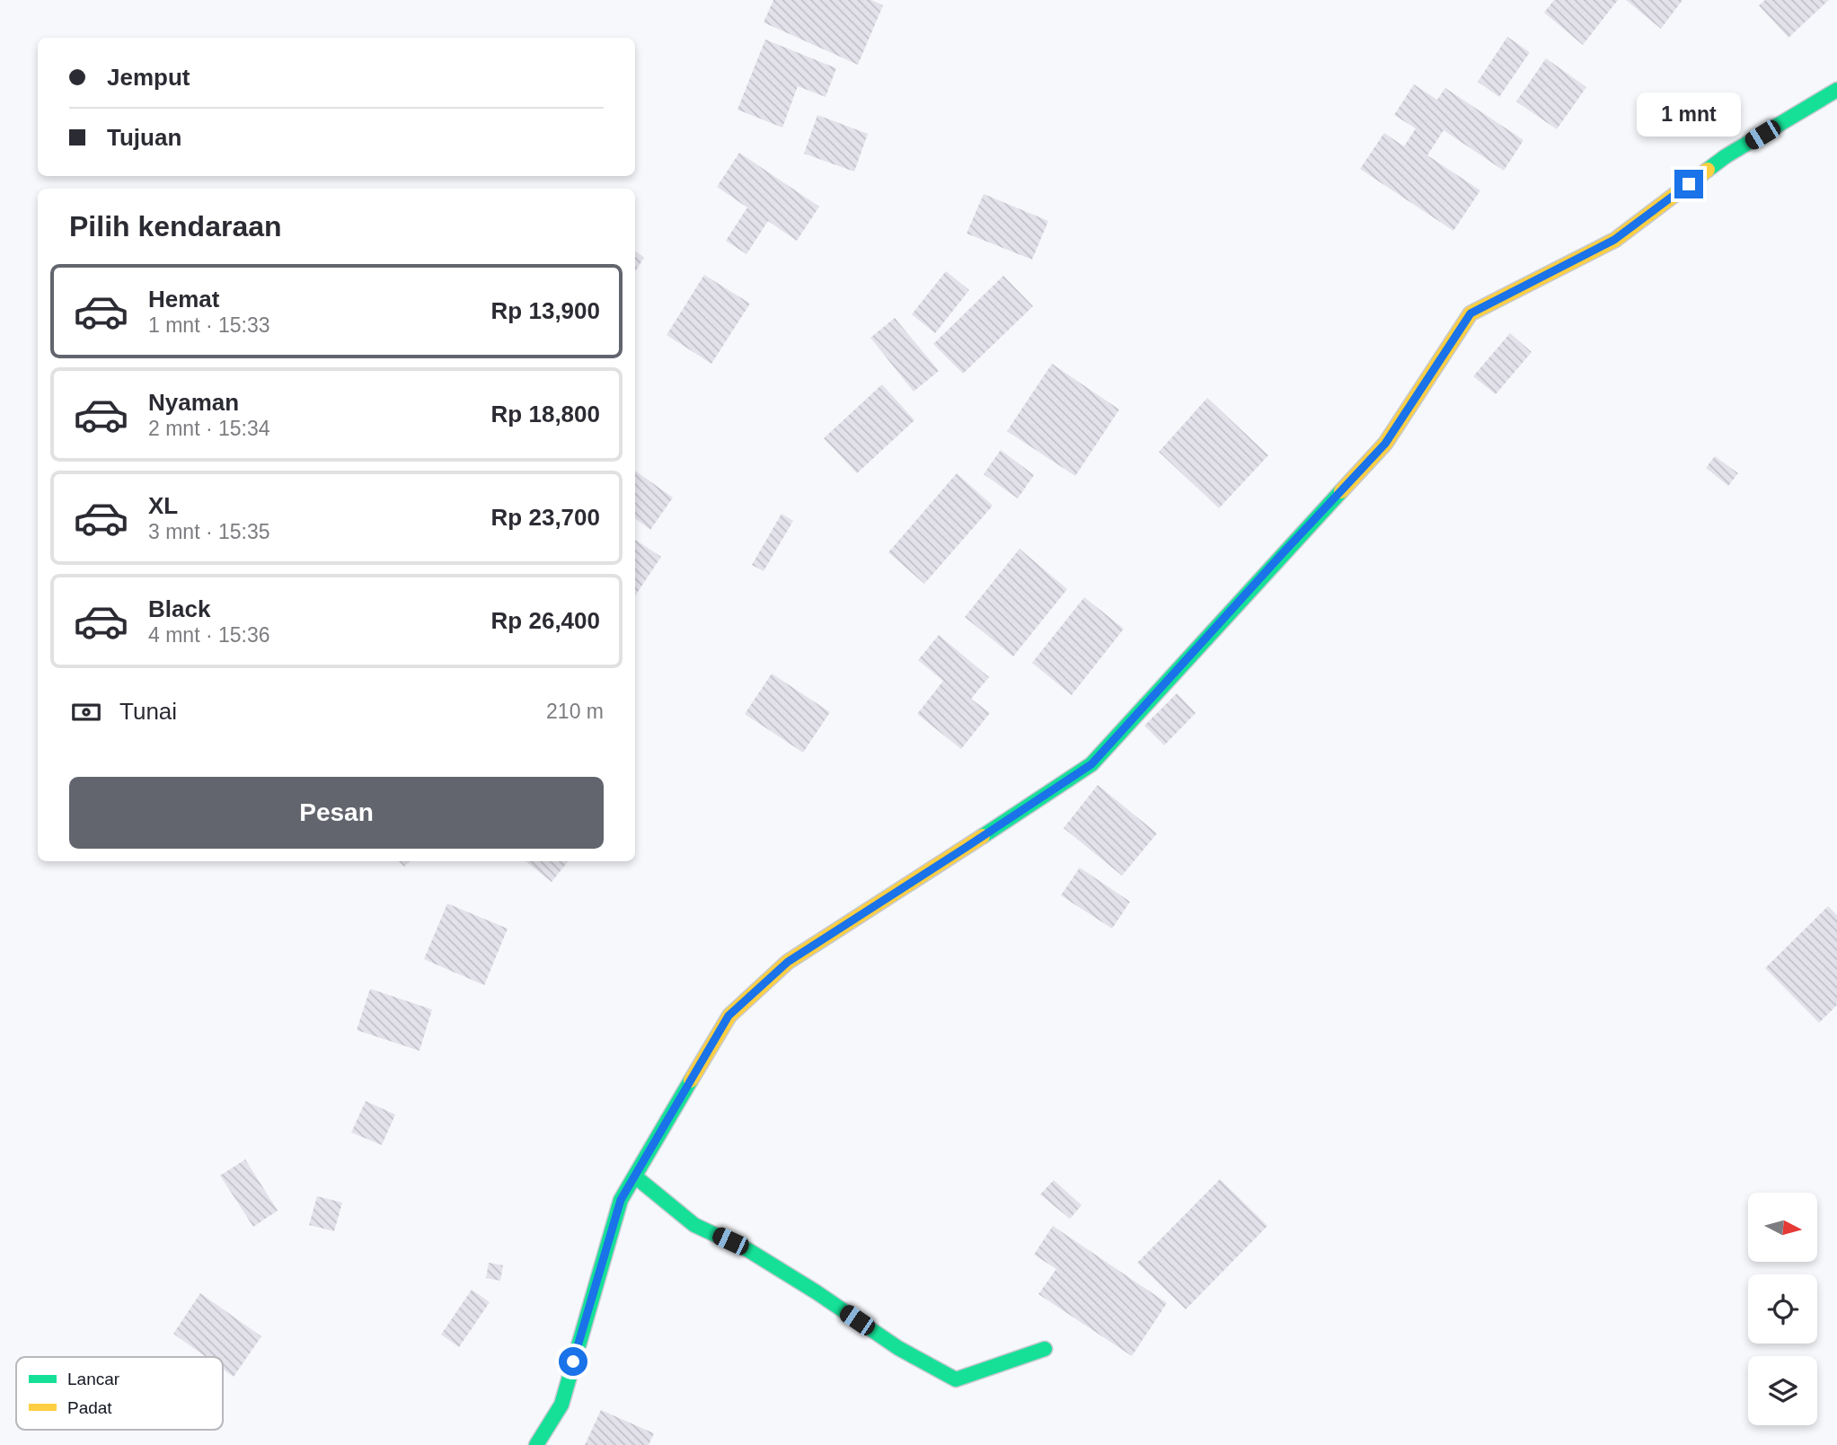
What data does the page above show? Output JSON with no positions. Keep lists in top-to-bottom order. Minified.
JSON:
{"legend":["Lancar","Padat"],"north":"right","page":{"banner":["Jemput","Tujuan"],"bubble":"1 mnt","heading":"Pilih kendaraan","list":[{"name":"Hemat","note":"1 mnt · 15:33","value":"Rp 13,900"},{"name":"Nyaman","note":"2 mnt · 15:34","value":"Rp 18,800"},{"name":"XL","note":"3 mnt · 15:35","value":"Rp 23,700"},{"name":"Black","note":"4 mnt · 15:36","value":"Rp 26,400"}],"pay":["Tunai","210 m"],"buttons":"Pesan"}}
